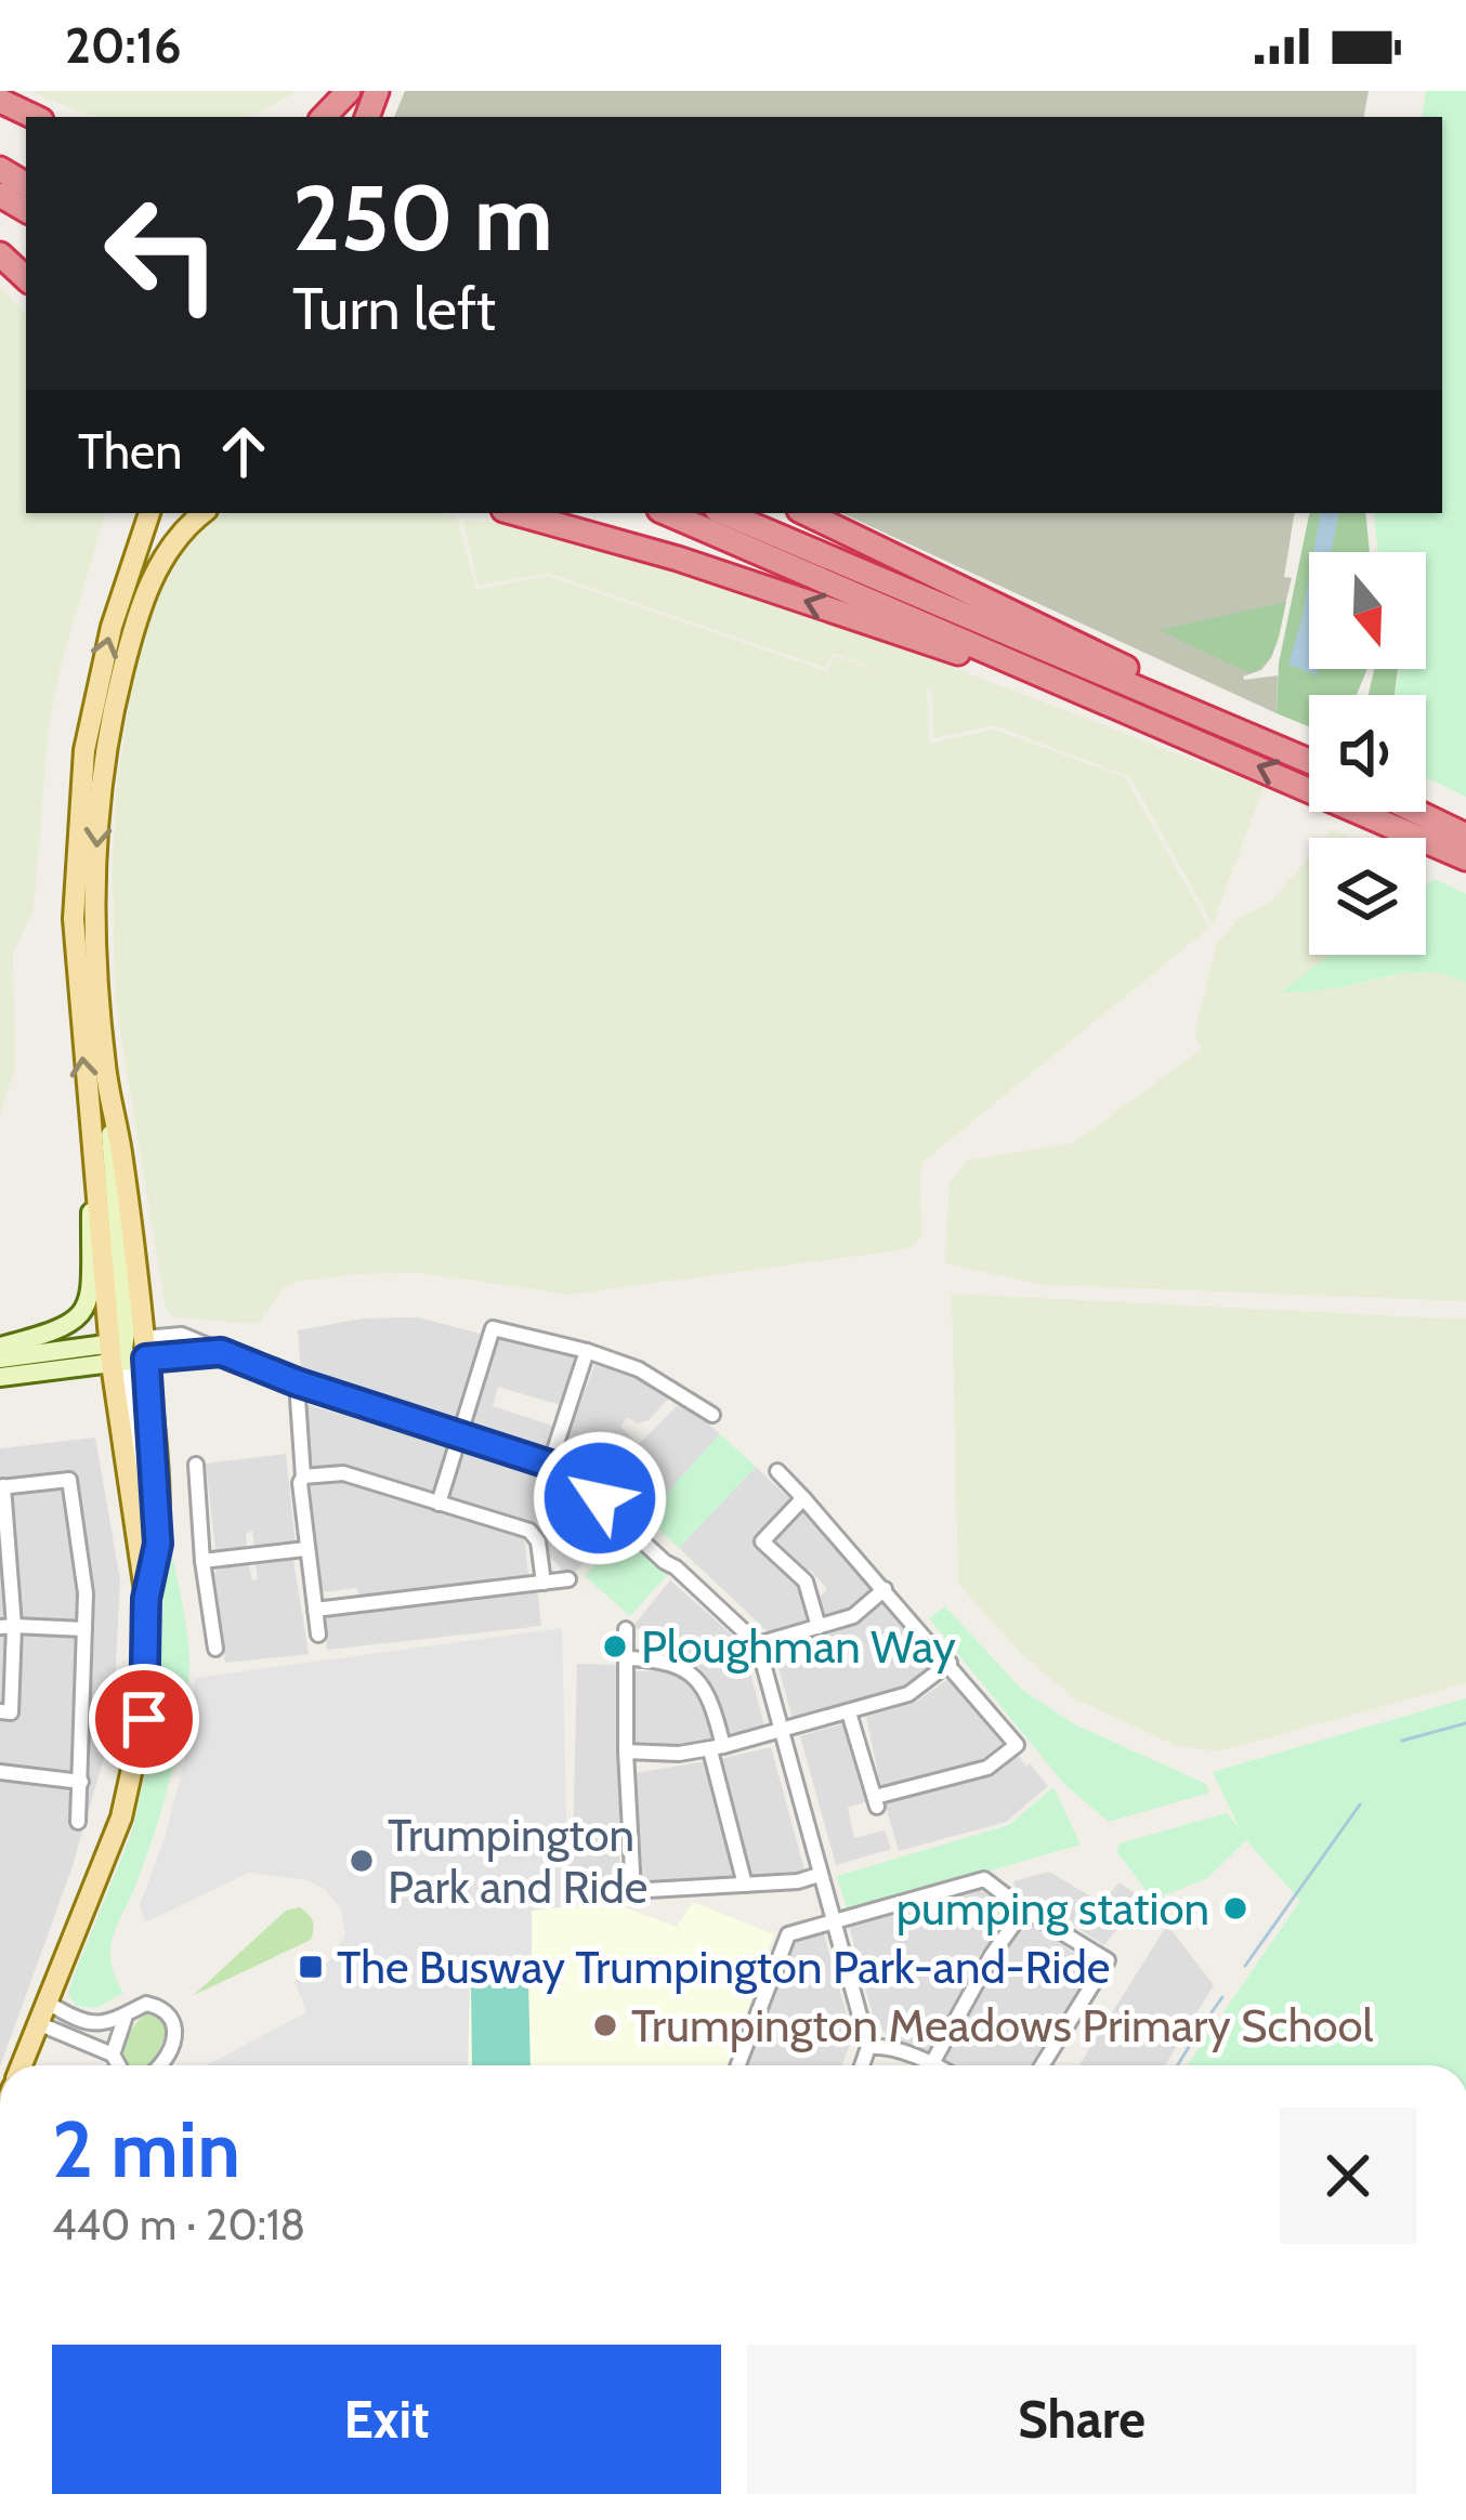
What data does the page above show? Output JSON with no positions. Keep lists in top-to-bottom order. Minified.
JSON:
{"places":{"other":["Ploughman Way","Trumpington Park and Ride","pumping station","Trumpington Meadows Primary School"],"transit":["The Busway Trumpington Park-and-Ride"]},"north":"bottom","page":{"status":"20:16","turn":["250 m","Turn left"],"then":"Then","heading":["2 min","440 m · 20:18"],"buttons":["Exit","Share"]}}
